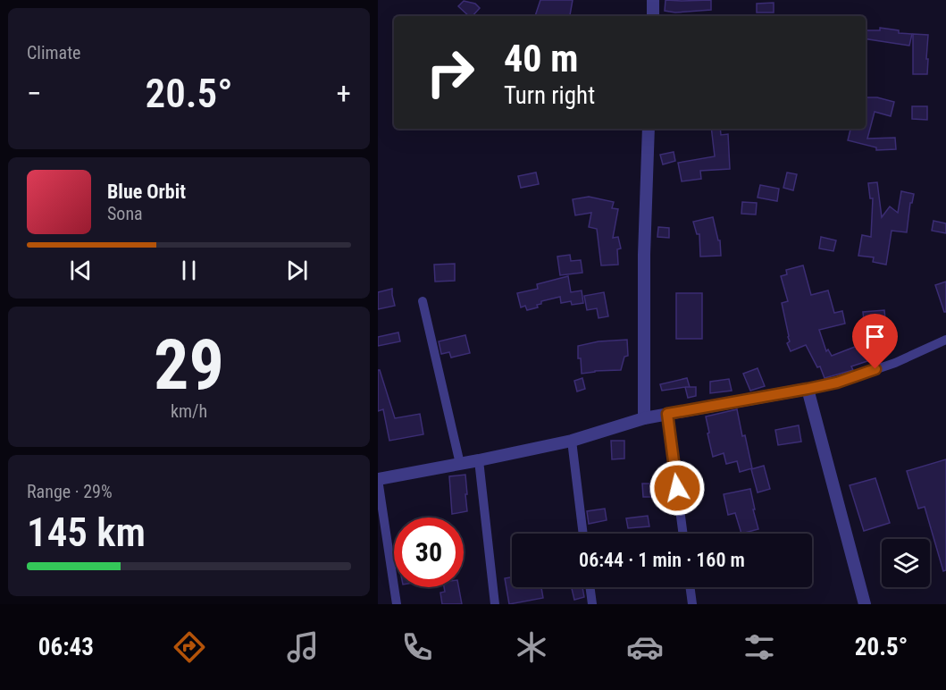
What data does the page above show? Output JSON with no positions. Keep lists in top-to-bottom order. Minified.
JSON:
{"page":{"tile":["Climate",["29","km/h"],["Range · 29%","145 km"]],"turn":["40 m","Turn right"],"heat":["−","20.5°","+"],"song":["Blue Orbit","Sona"],"limit":"30","trip":"06:44 · 1 min · 160 m","tabs":["06:43","20.5°"]}}
